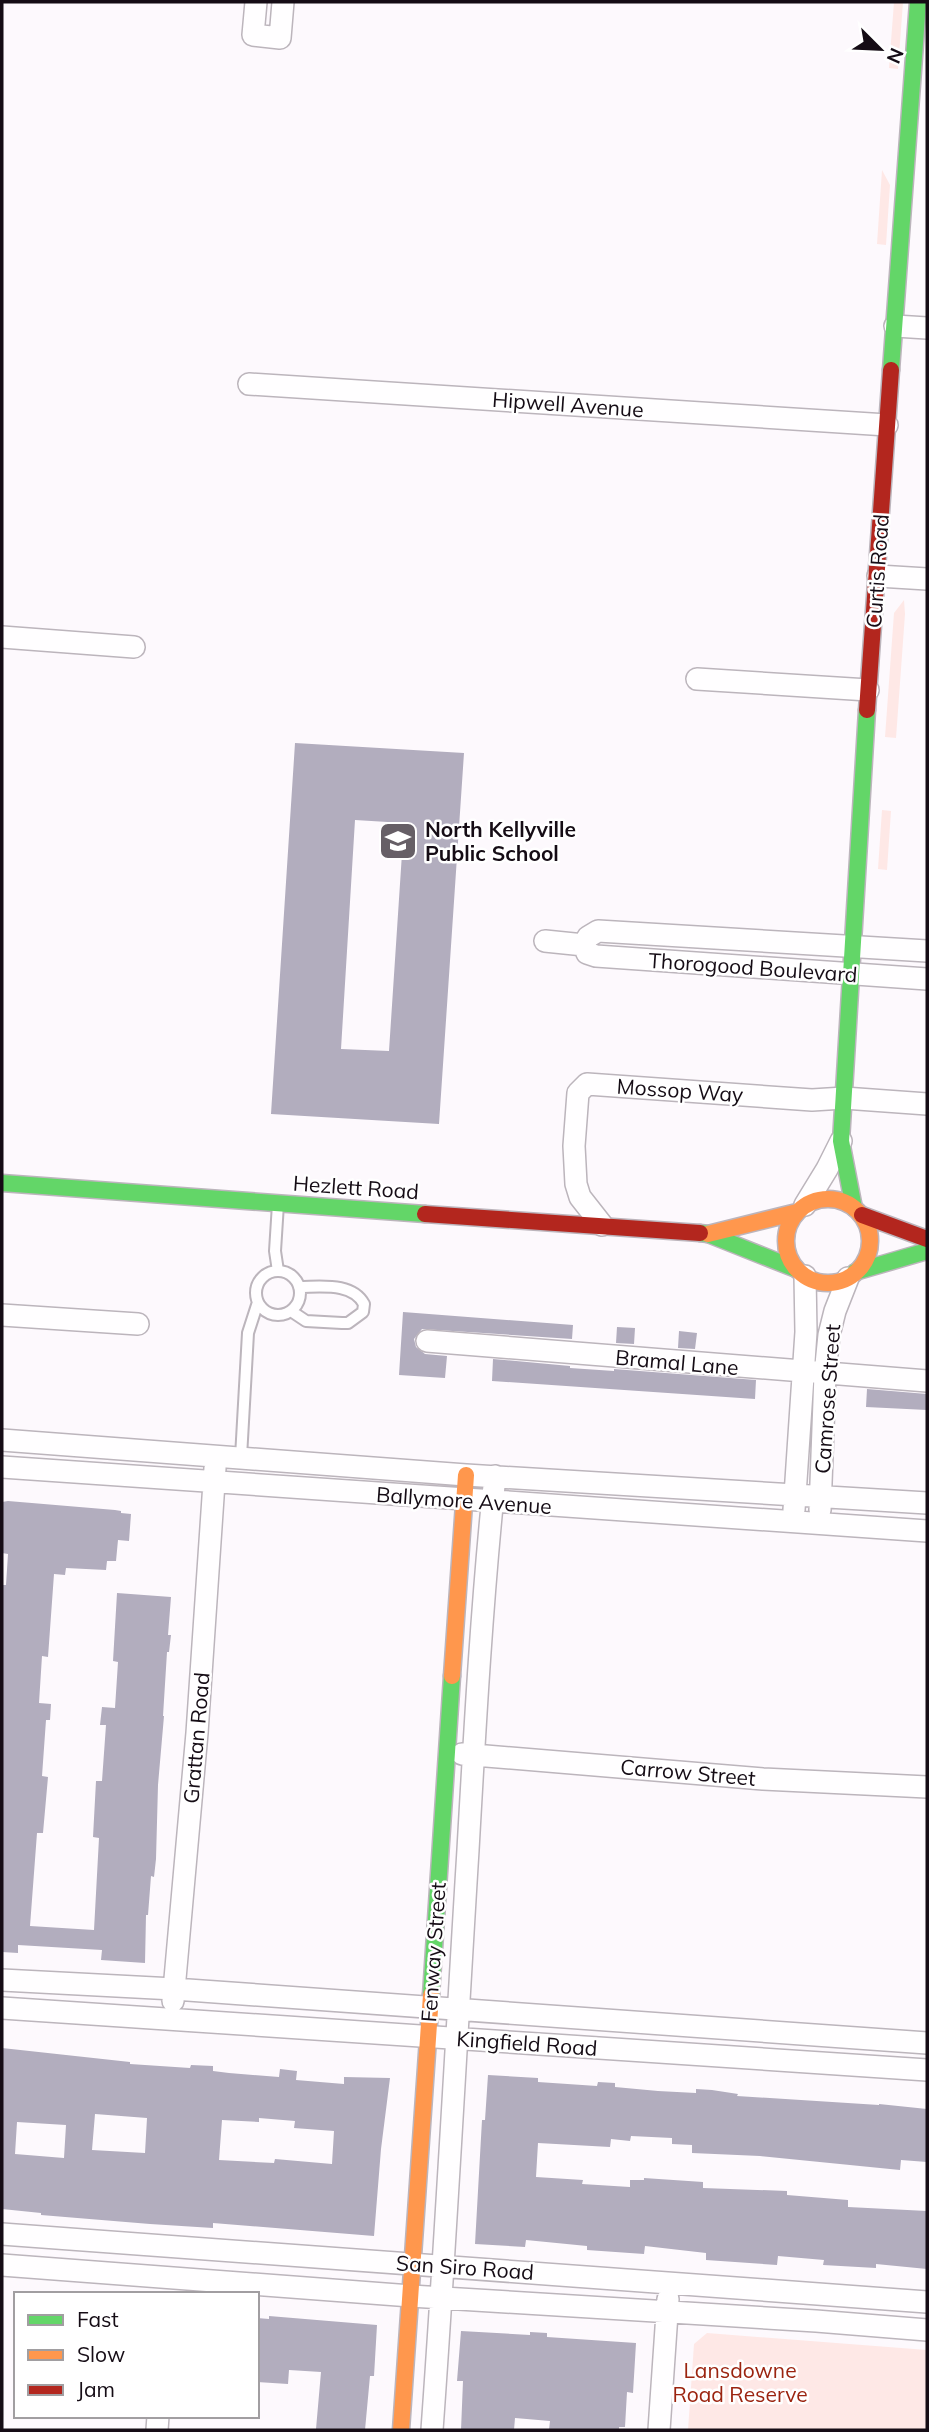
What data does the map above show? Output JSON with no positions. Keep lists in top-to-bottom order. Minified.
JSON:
{"streets":{"street":["Hipwell Avenue","Curtis Road","Thorogood Boulevard","Mossop Way","Hezlett Road","Bramal Lane","Camrose Street","Ballymore Avenue","Grattan Road","Carrow Street","Fenway Street","Kingfield Road","San Siro Road"]},"crossings":[["Hipwell Avenue","Curtis Road"],["Curtis Road","Thorogood Boulevard"],["Curtis Road","Mossop Way"],["Curtis Road","Hezlett Road"],["Curtis Road","Camrose Street"],["Mossop Way","Hezlett Road"],["Hezlett Road","Camrose Street"],["Bramal Lane","Camrose Street"],["Camrose Street","Ballymore Avenue"],["Ballymore Avenue","Grattan Road"],["Ballymore Avenue","Fenway Street"],["Grattan Road","Kingfield Road"],["Carrow Street","Fenway Street"],["Fenway Street","Kingfield Road"],["Fenway Street","San Siro Road"]],"parks":["Lansdowne Road Reserve"],"places":{"school or university":["North Kellyville Public School"]},"legend":["Fast","Slow","Jam"],"north":"bottom right"}
